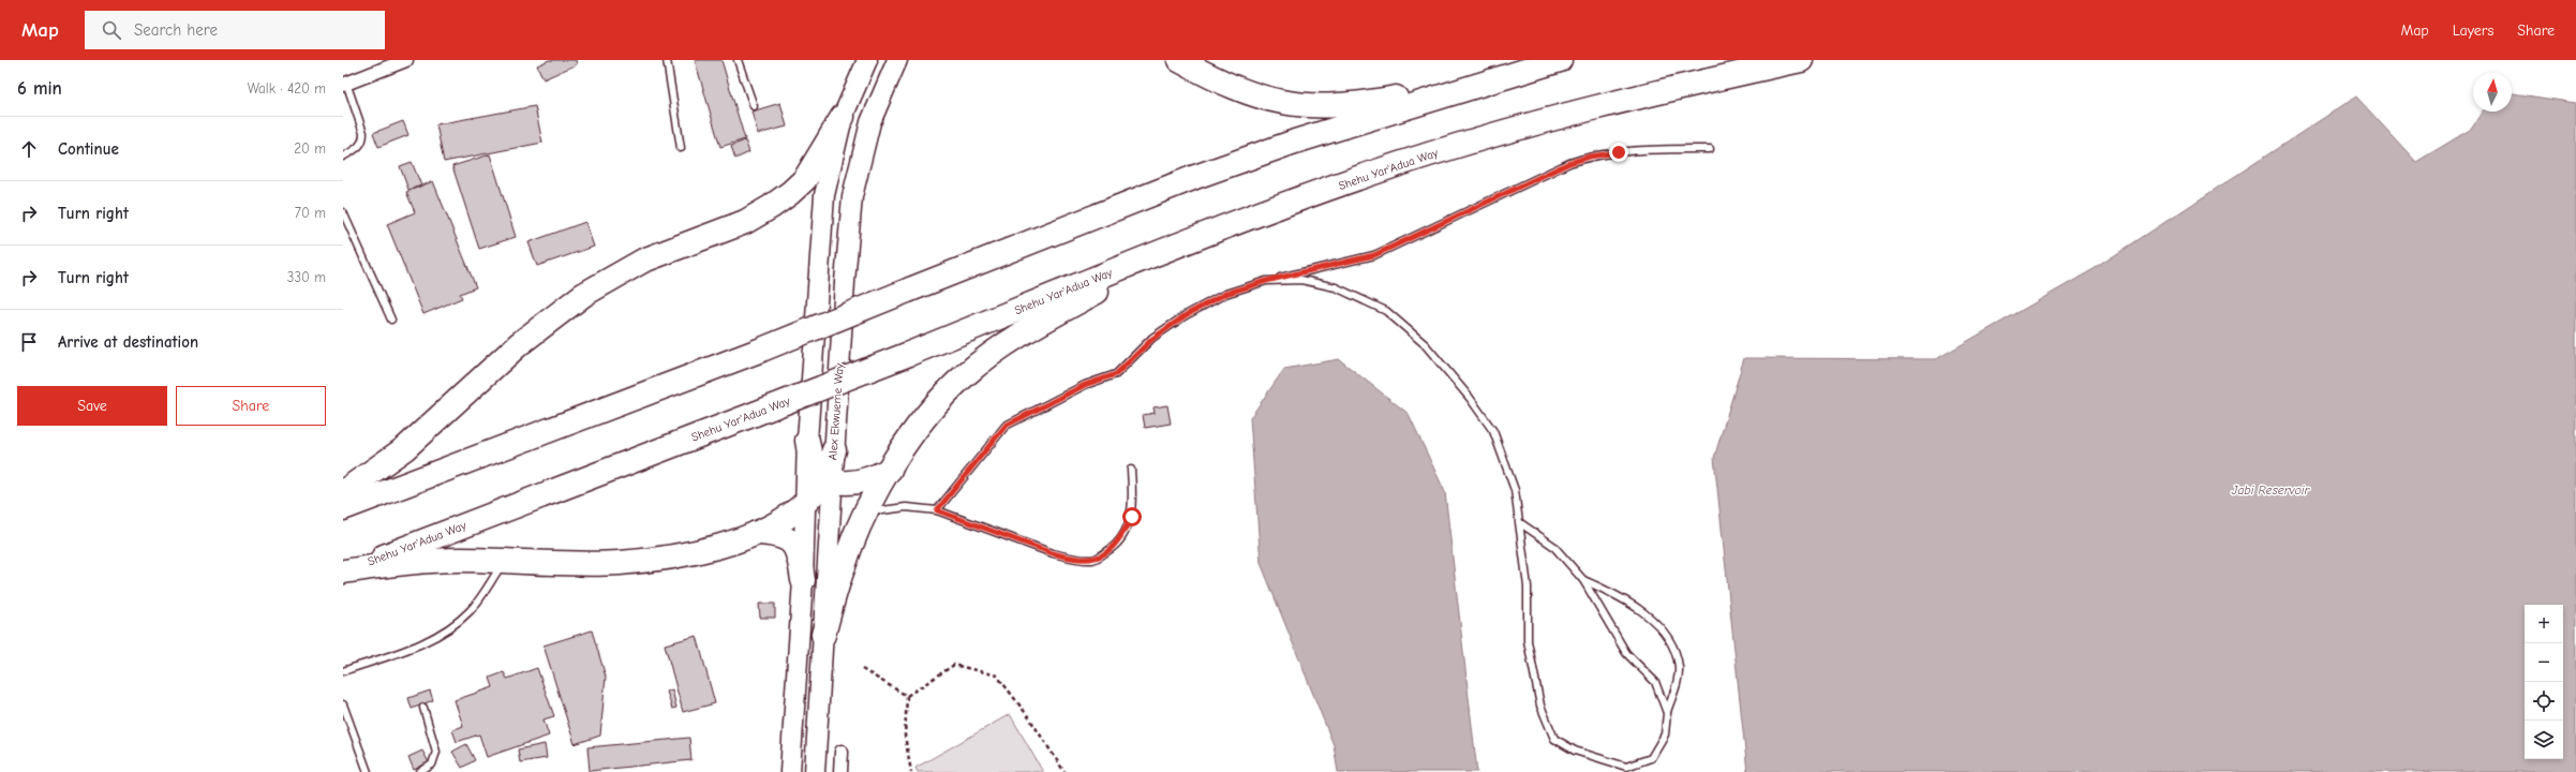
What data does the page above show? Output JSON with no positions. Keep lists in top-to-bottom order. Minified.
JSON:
{"streets":{"highway":["Shehu Yar'Adua Way"],"street":["Alex Ekwueme Way"]},"water":["Jabi Reservoir"],"north":"top","page":{"header":"Map","search":"Search here","nav":["Map","Layers","Share"],"heading":["6 min","Walk · 420 m"],"list":[["Continue","20 m"],["Turn right","70 m"],["Turn right","330 m"],"Arrive at destination"],"buttons":["Save","Share"],"map_buttons":["+","−"]}}
